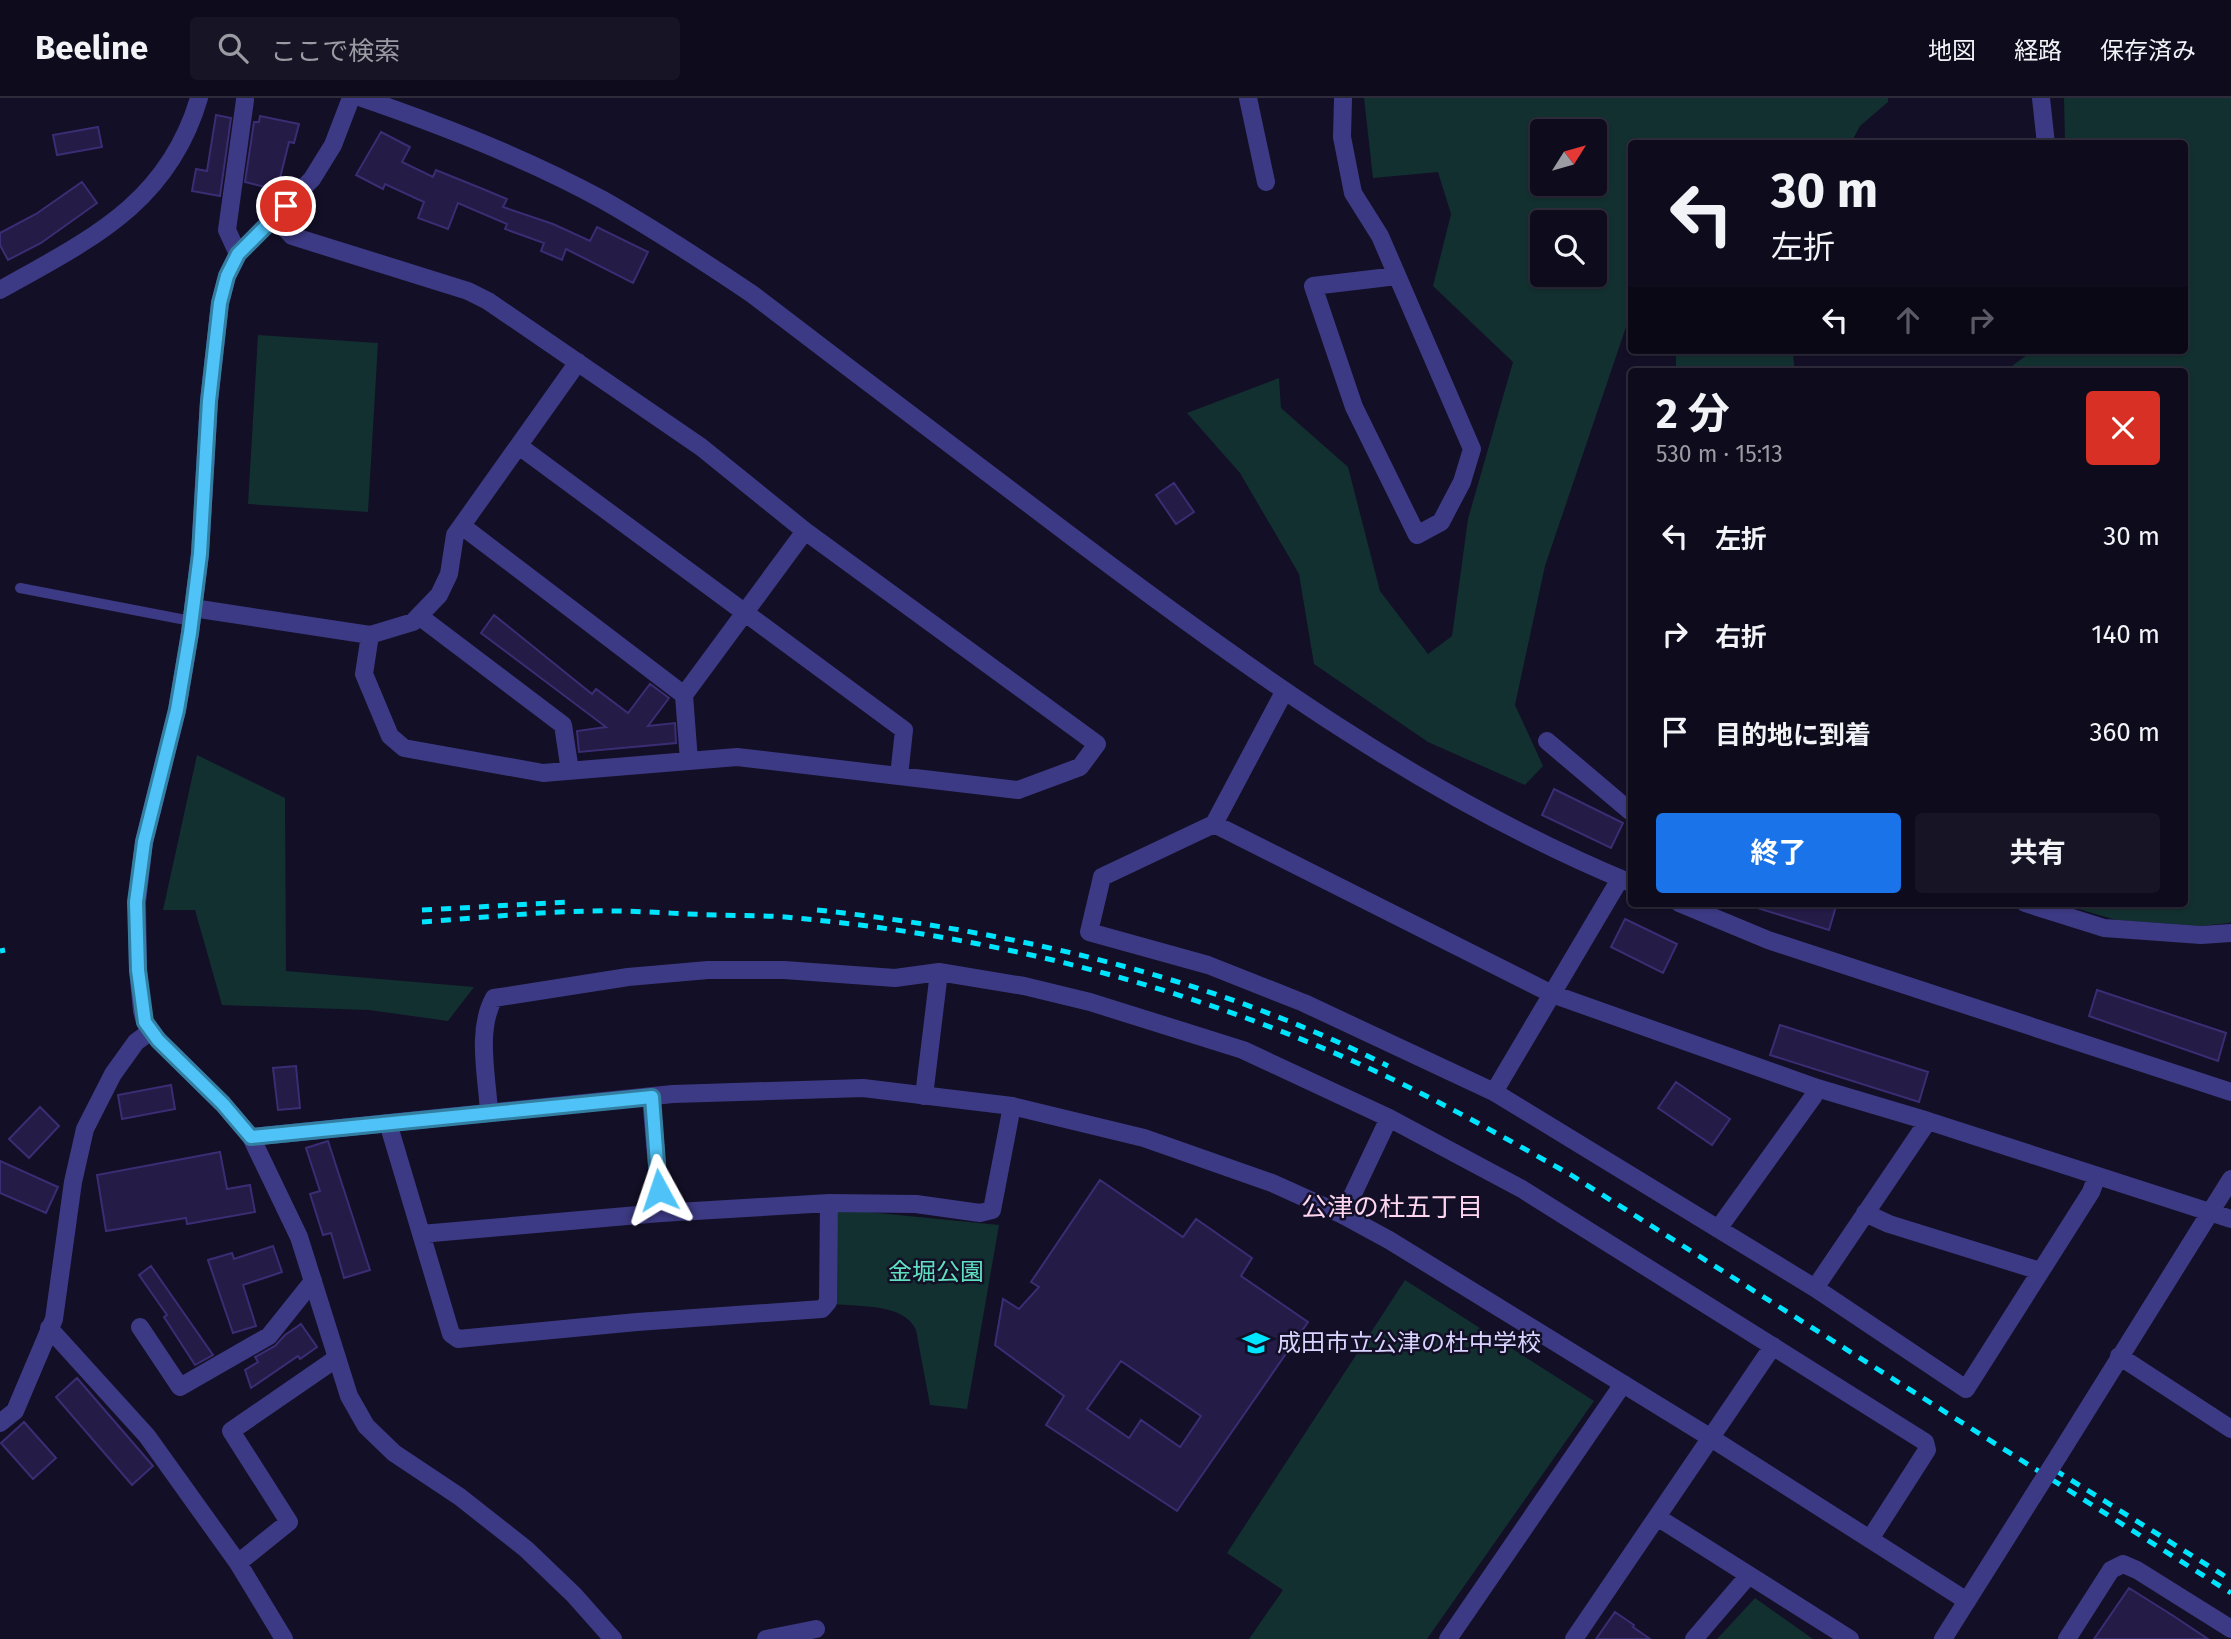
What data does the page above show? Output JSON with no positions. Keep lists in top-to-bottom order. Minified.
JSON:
{"districts":["公津の杜五丁目"],"parks":["金堀公園"],"places":{"school or university":["成田市立公津の杜中学校"]},"north":"top right","page":{"header":"Beeline","search":"ここで検索","nav":["地図","経路","保存済み"],"turn":["30 m","左折"],"heading":["2 分","530 m · 15:13"],"list":[{"name":"左折","value":"30 m"},{"name":"右折","value":"140 m"},{"name":"目的地に到着","value":"360 m"}],"buttons":["終了","共有"]}}
